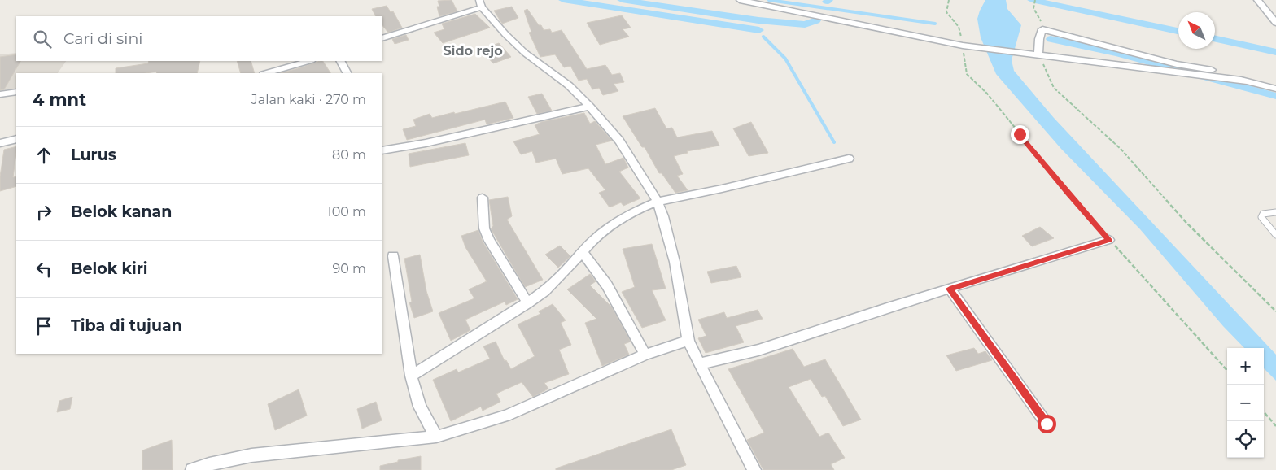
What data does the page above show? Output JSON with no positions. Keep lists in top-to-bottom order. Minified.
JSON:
{"districts":["Sido rejo"],"north":"top left","page":{"search":"Cari di sini","heading":["4 mnt","Jalan kaki · 270 m"],"list":[["Lurus","80 m"],["Belok kanan","100 m"],["Belok kiri","90 m"],"Tiba di tujuan"],"map_buttons":["+","−"]}}
